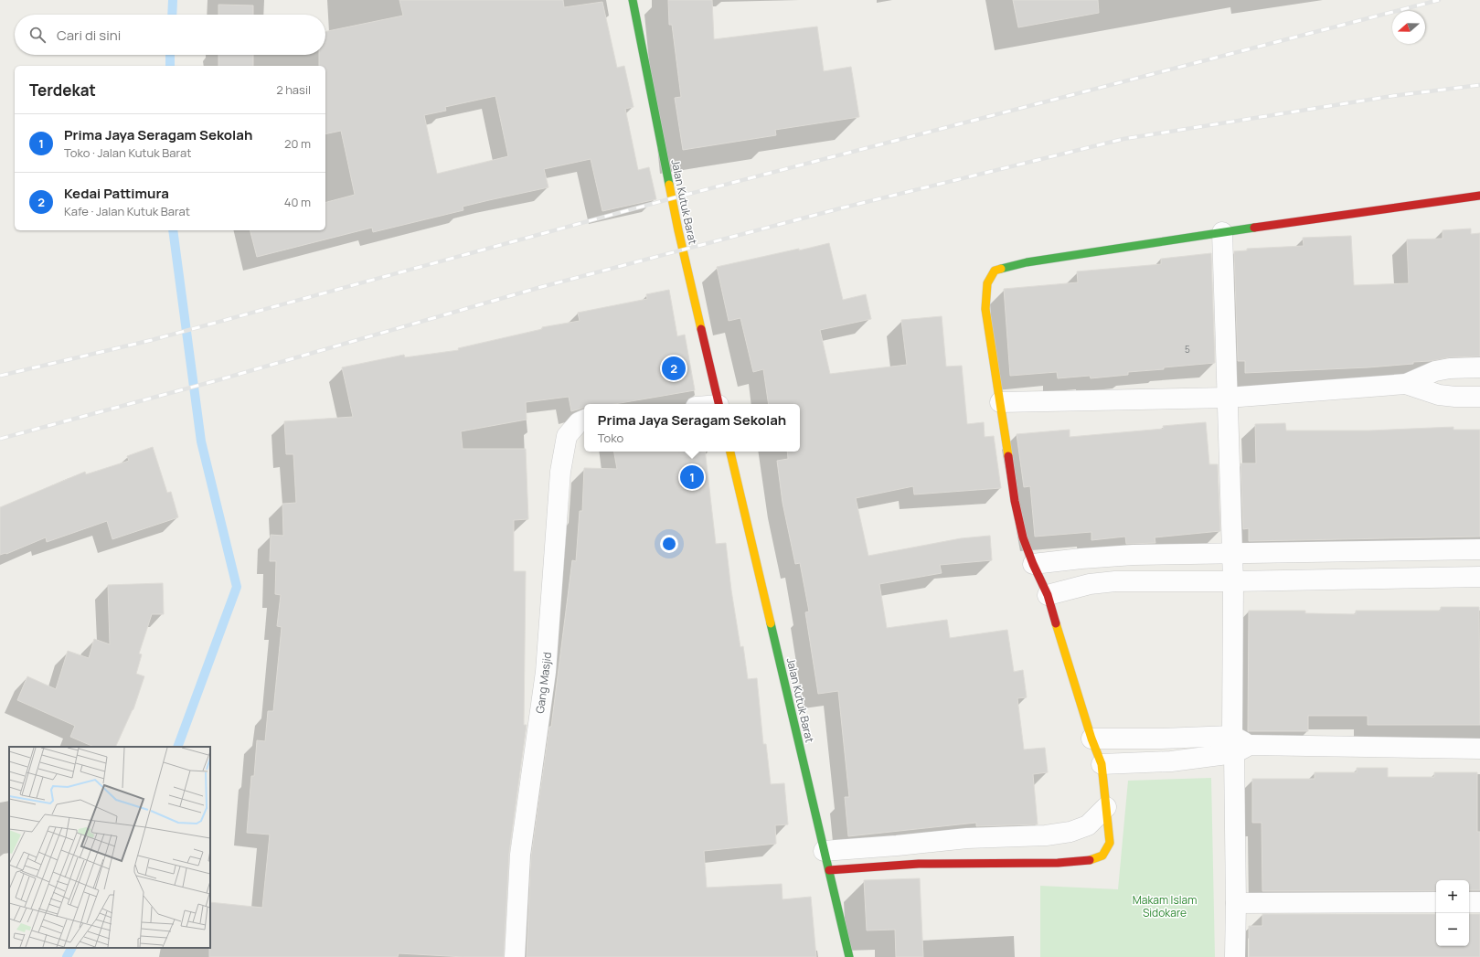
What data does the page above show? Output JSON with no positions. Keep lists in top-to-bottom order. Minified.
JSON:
{"streets":{"street":["Jalan Kutuk Barat","Gang Masjid"]},"parks":["Makam Islam Sidokare"],"house_numbers":["5"],"north":"left","page":{"search":"Cari di sini","heading":["Terdekat","2 hasil"],"list":[{"mark":"1","name":"Prima Jaya Seragam Sekolah","note":"Toko · Jalan Kutuk Barat","value":"20 m"},{"mark":"2","name":"Kedai Pattimura","note":"Kafe · Jalan Kutuk Barat","value":"40 m"}],"pins":["2","1"],"popup":["Prima Jaya Seragam Sekolah","Toko"],"map_buttons":["+","−"]}}
